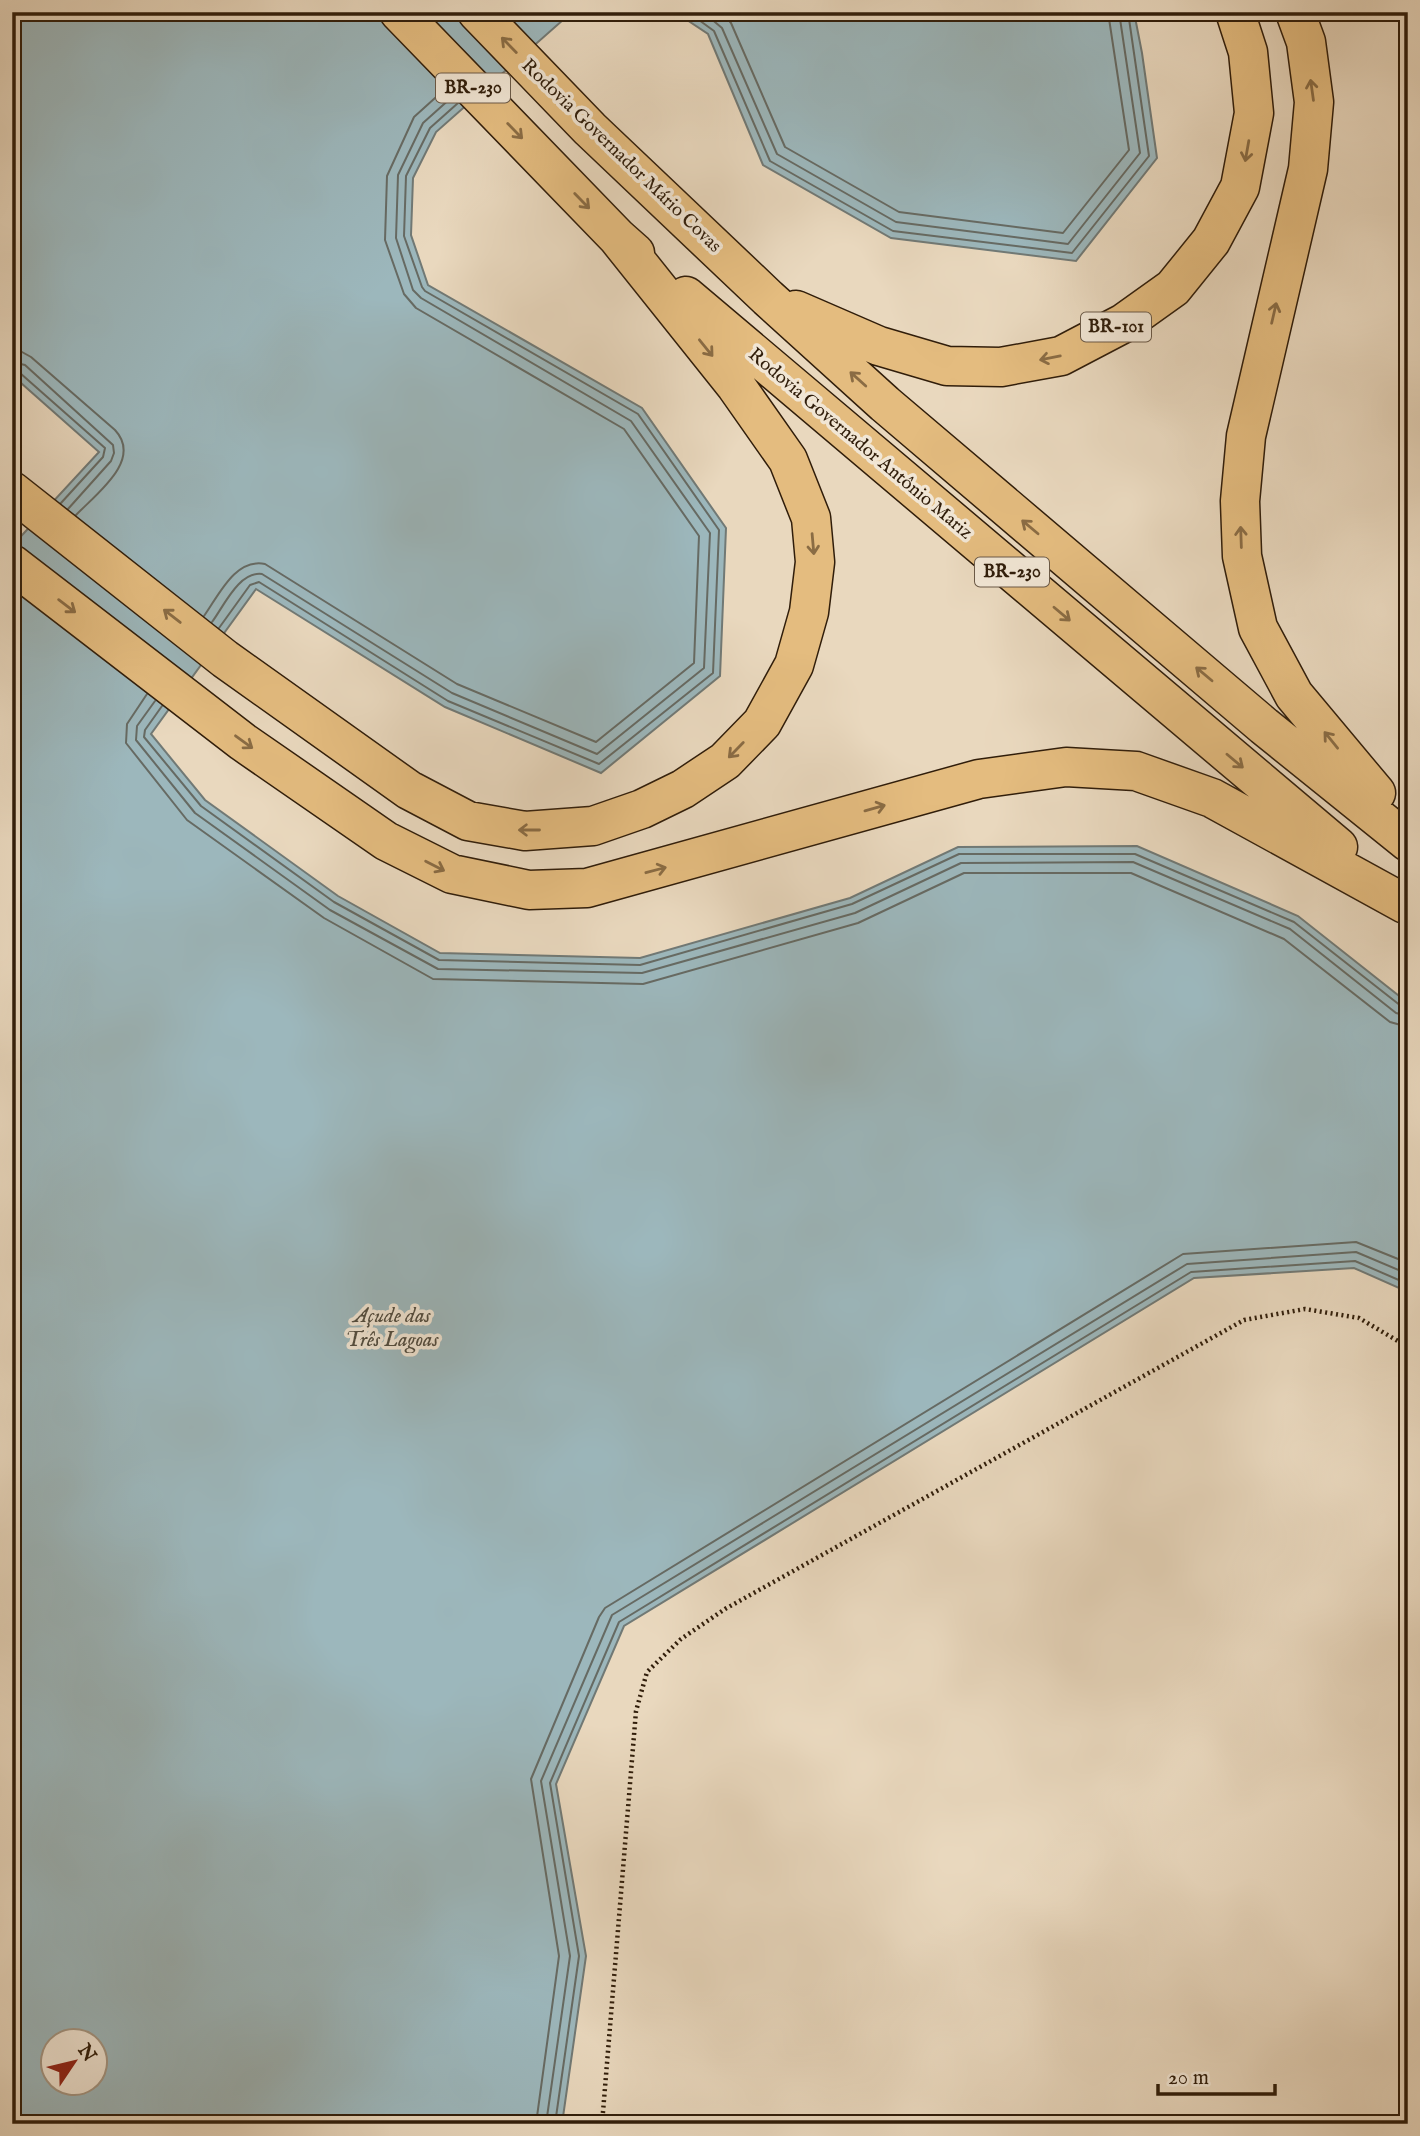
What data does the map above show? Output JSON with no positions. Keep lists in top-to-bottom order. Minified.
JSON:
{"streets":{"highway":["BR-230","Rodovia Governador Mário Covas","BR-101","Rodovia Governador Antônio Mariz"]},"crossings":[["BR-230","Rodovia Governador Mário Covas"],["BR-230","BR-101"],["Rodovia Governador Mário Covas","BR-101"]],"one_way":["Rodovia Governador Mário Covas"],"water":["Açude das Três Lagoas"],"scale_bar":"20 m","north":"top right"}
